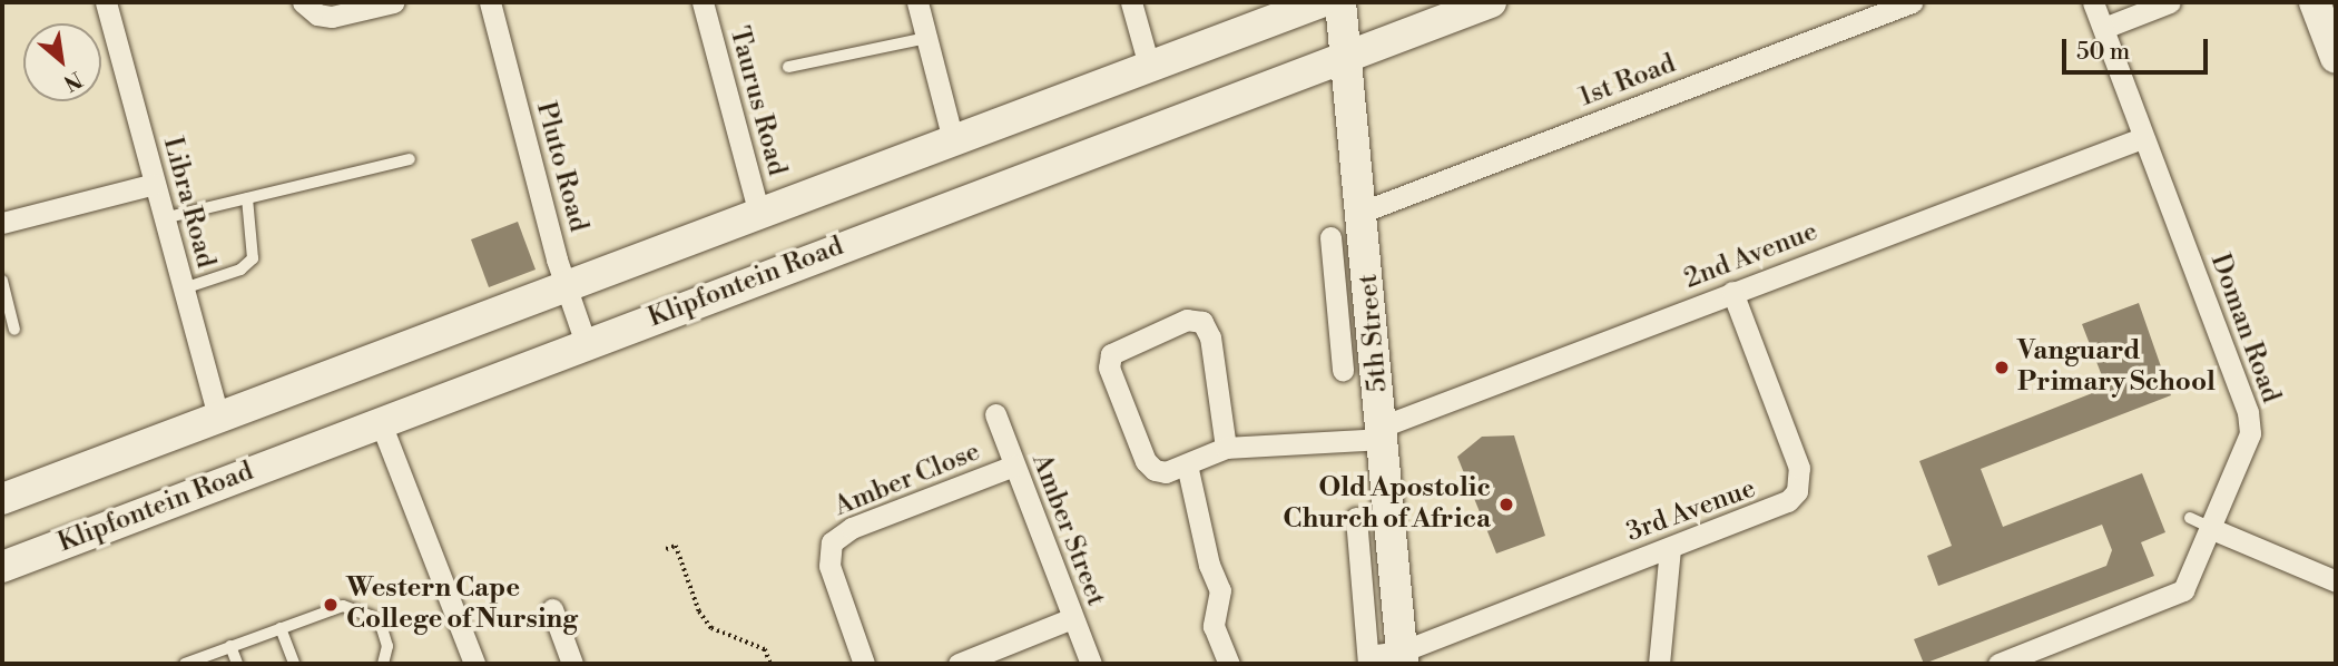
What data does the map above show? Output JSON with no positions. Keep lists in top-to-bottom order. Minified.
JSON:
{"streets":{"main road":["Klipfontein Road","5th Street"],"street":["1st Road","Taurus Road","Pluto Road","Libra Road","2nd Avenue","Doman Road","Amber Close","3rd Avenue","Amber Street"]},"crossings":[["1st Road","5th Street"],["Pluto Road","Klipfontein Road"],["2nd Avenue","Doman Road"],["2nd Avenue","5th Street"],["2nd Avenue","3rd Avenue"],["Klipfontein Road","5th Street"],["5th Street","3rd Avenue"],["Amber Close","Amber Street"]],"places":["Vanguard Primary School","Old Apostolic Church of Africa","Western Cape College of Nursing"],"scale_bar":"50 m","north":"bottom right"}
